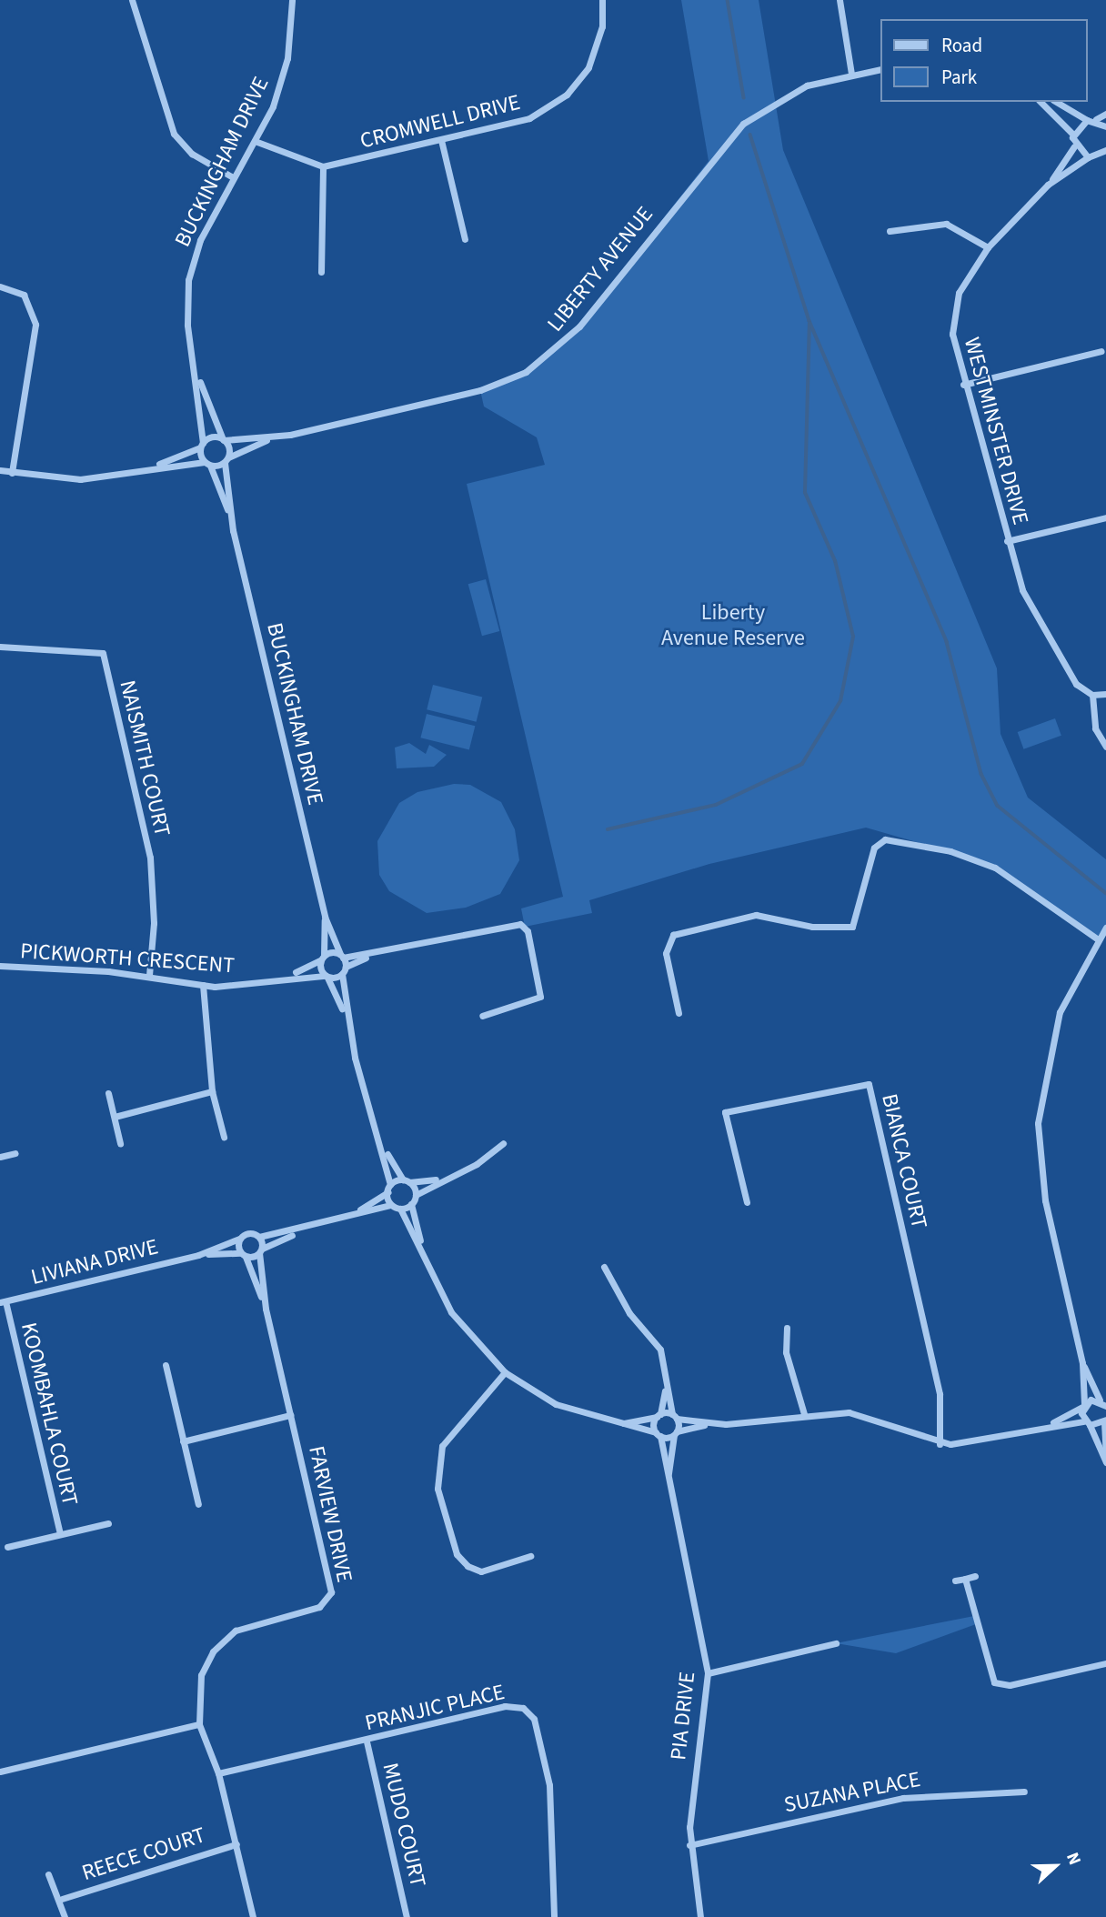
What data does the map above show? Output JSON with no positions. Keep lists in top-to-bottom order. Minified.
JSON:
{"streets":{"street":["CROMWELL DRIVE","BUCKINGHAM DRIVE","LIBERTY AVENUE","WESTMINSTER DRIVE","NAISMITH COURT","PICKWORTH CRESCENT","BIANCA COURT","LIVIANA DRIVE","KOOMBAHLA COURT","FARVIEW DRIVE","PRANJIC PLACE","PIA DRIVE","SUZANA PLACE","MUDO COURT","REECE COURT"]},"crossings":[["BUCKINGHAM DRIVE","LIBERTY AVENUE"],["BUCKINGHAM DRIVE","PICKWORTH CRESCENT"],["NAISMITH COURT","PICKWORTH CRESCENT"],["LIVIANA DRIVE","KOOMBAHLA COURT"],["LIVIANA DRIVE","FARVIEW DRIVE"],["PRANJIC PLACE","MUDO COURT"],["PIA DRIVE","SUZANA PLACE"]],"parks":["Liberty Avenue Reserve"],"legend":["Road","Park"],"north":"right"}
